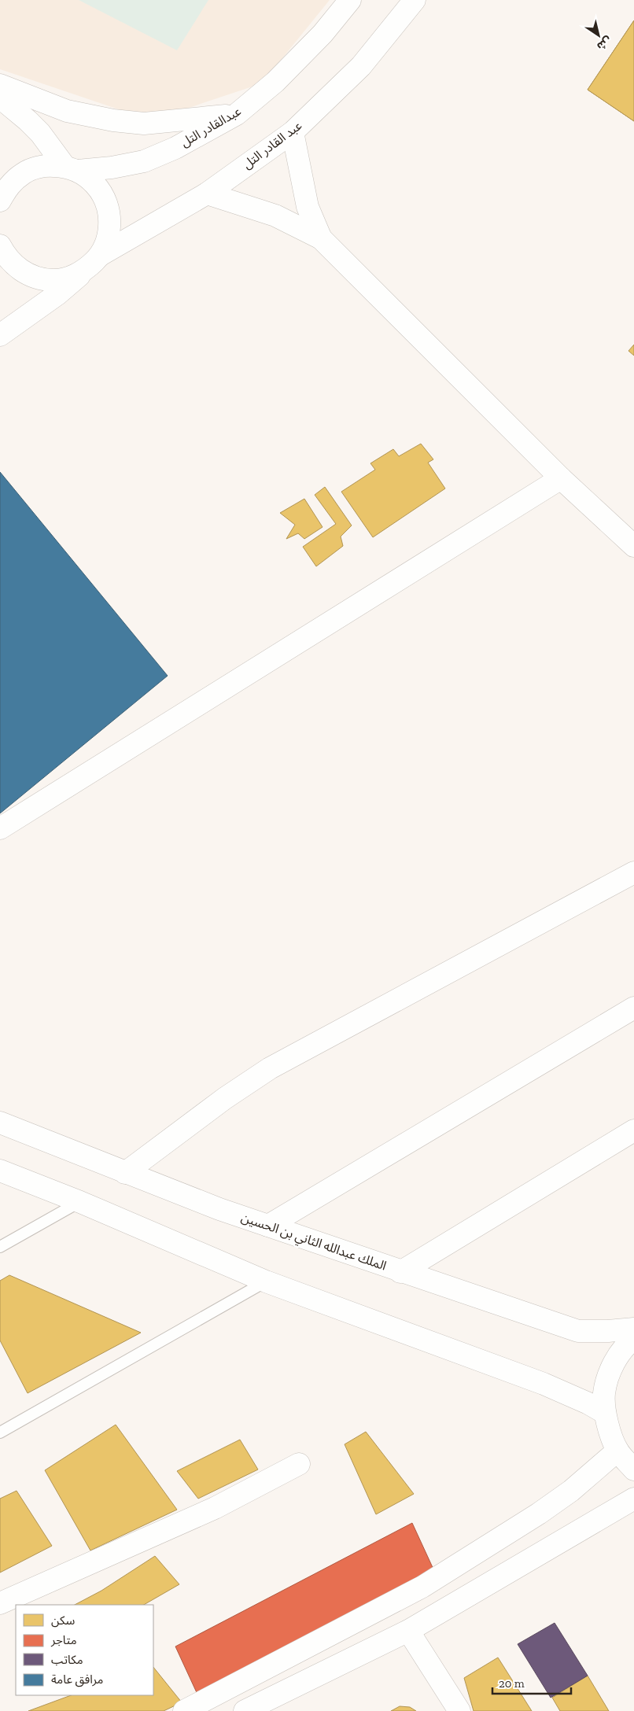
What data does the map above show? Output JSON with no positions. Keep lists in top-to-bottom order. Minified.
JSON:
{"streets":{"main road":["عبدالقادر التل","عبد القادر التل","الملك عبدالله الثاني بن الحسين"]},"legend":["سكن","متاجر","مكاتب","مرافق عامة"],"scale_bar":"20 m","north":"bottom right"}
